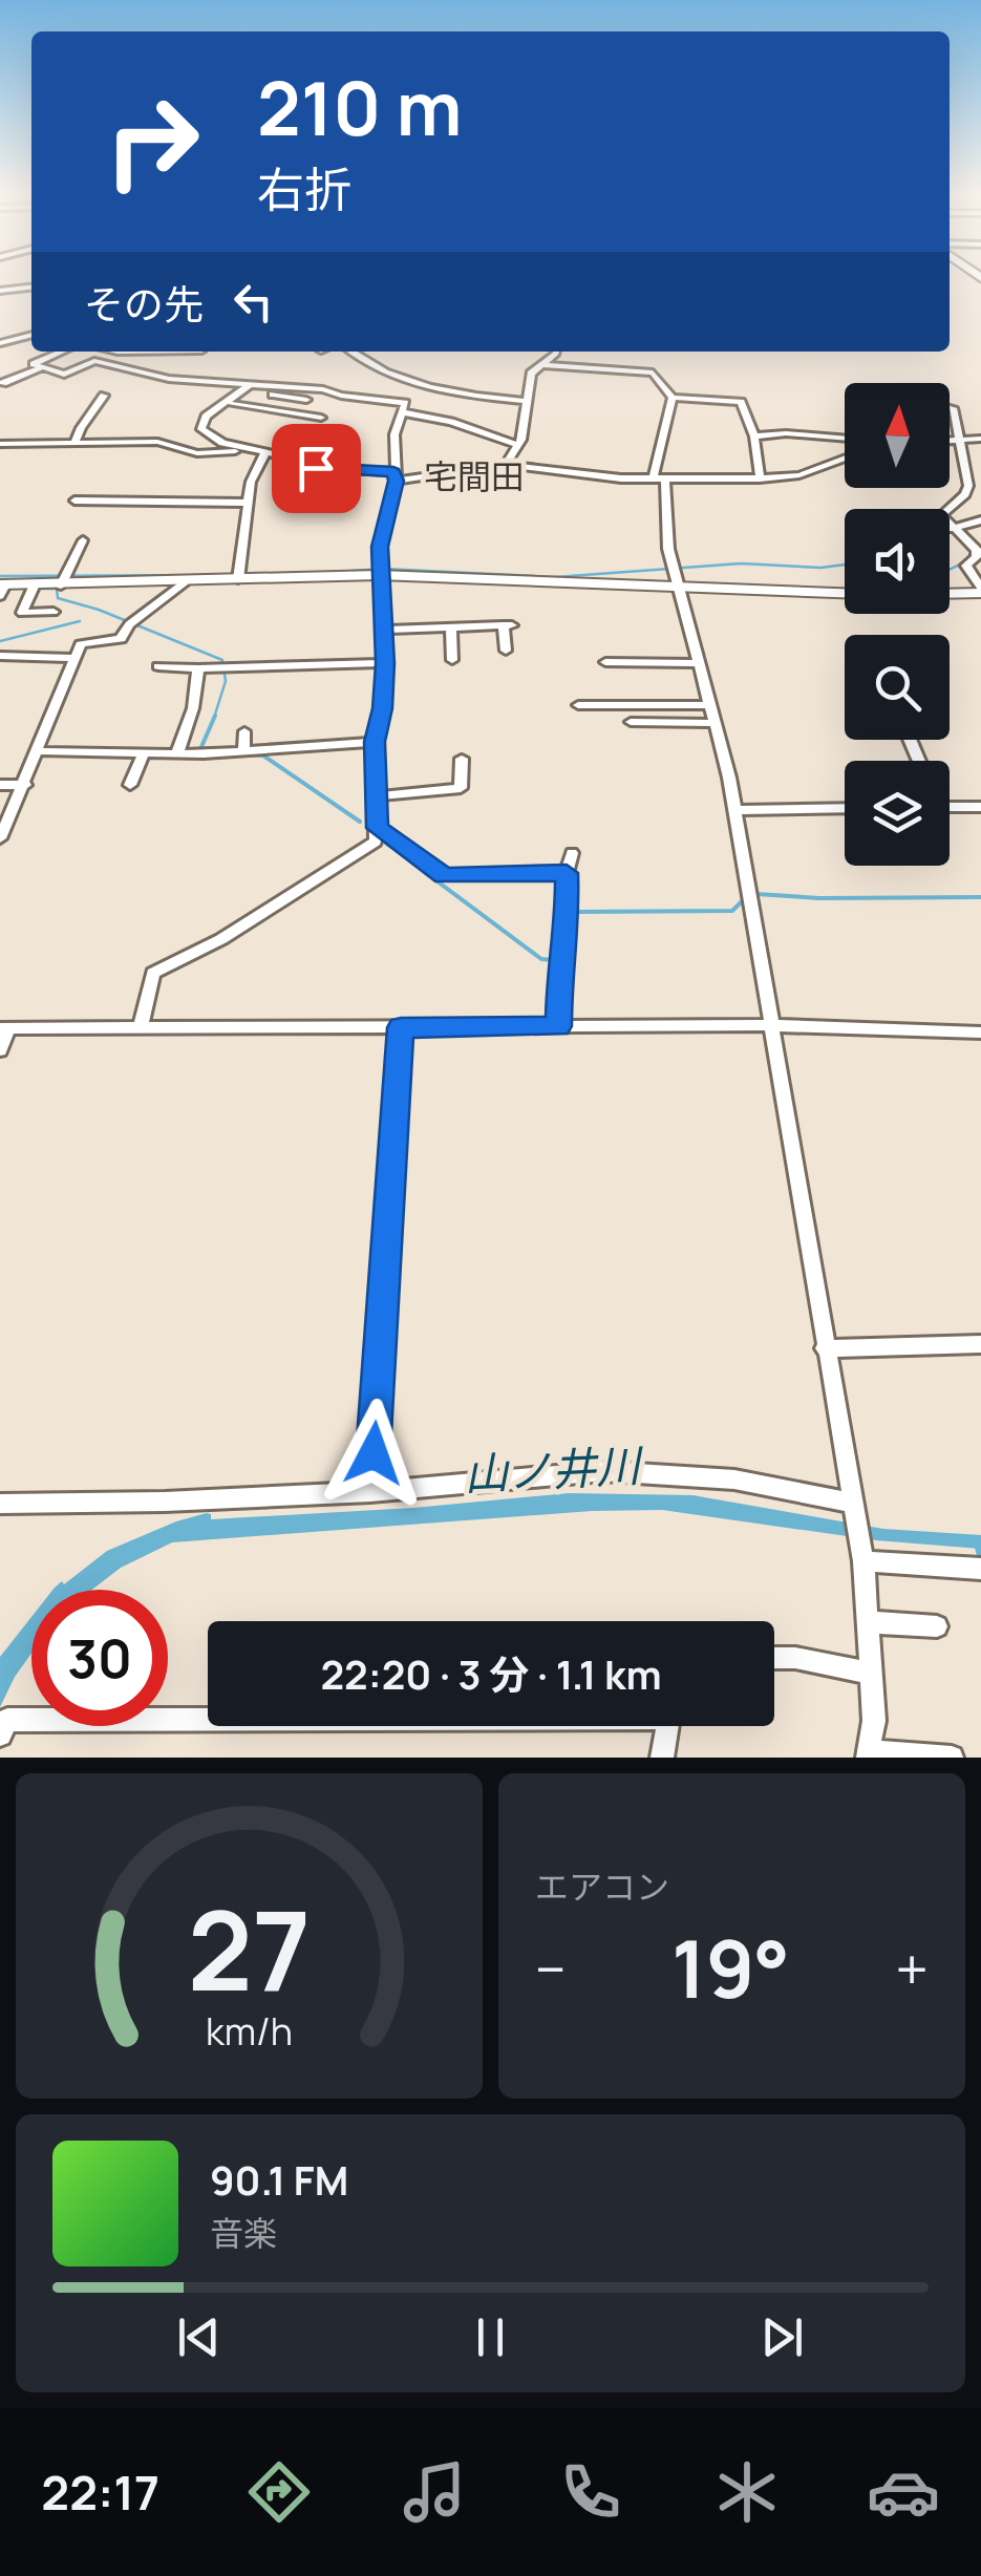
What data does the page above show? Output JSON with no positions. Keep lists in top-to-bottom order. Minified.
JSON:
{"districts":["宅間田"],"water":["山ノ井川"],"north":"top","page":{"turn":["210 m","右折"],"then":"その先","limit":"30","trip":"22:20 · 3 分 · 1.1 km","tile":"エアコン","heat":["−","19°","+"],"song":["90.1 FM","音楽"],"tabs":"22:17","gauge":["27","km/h"]}}
